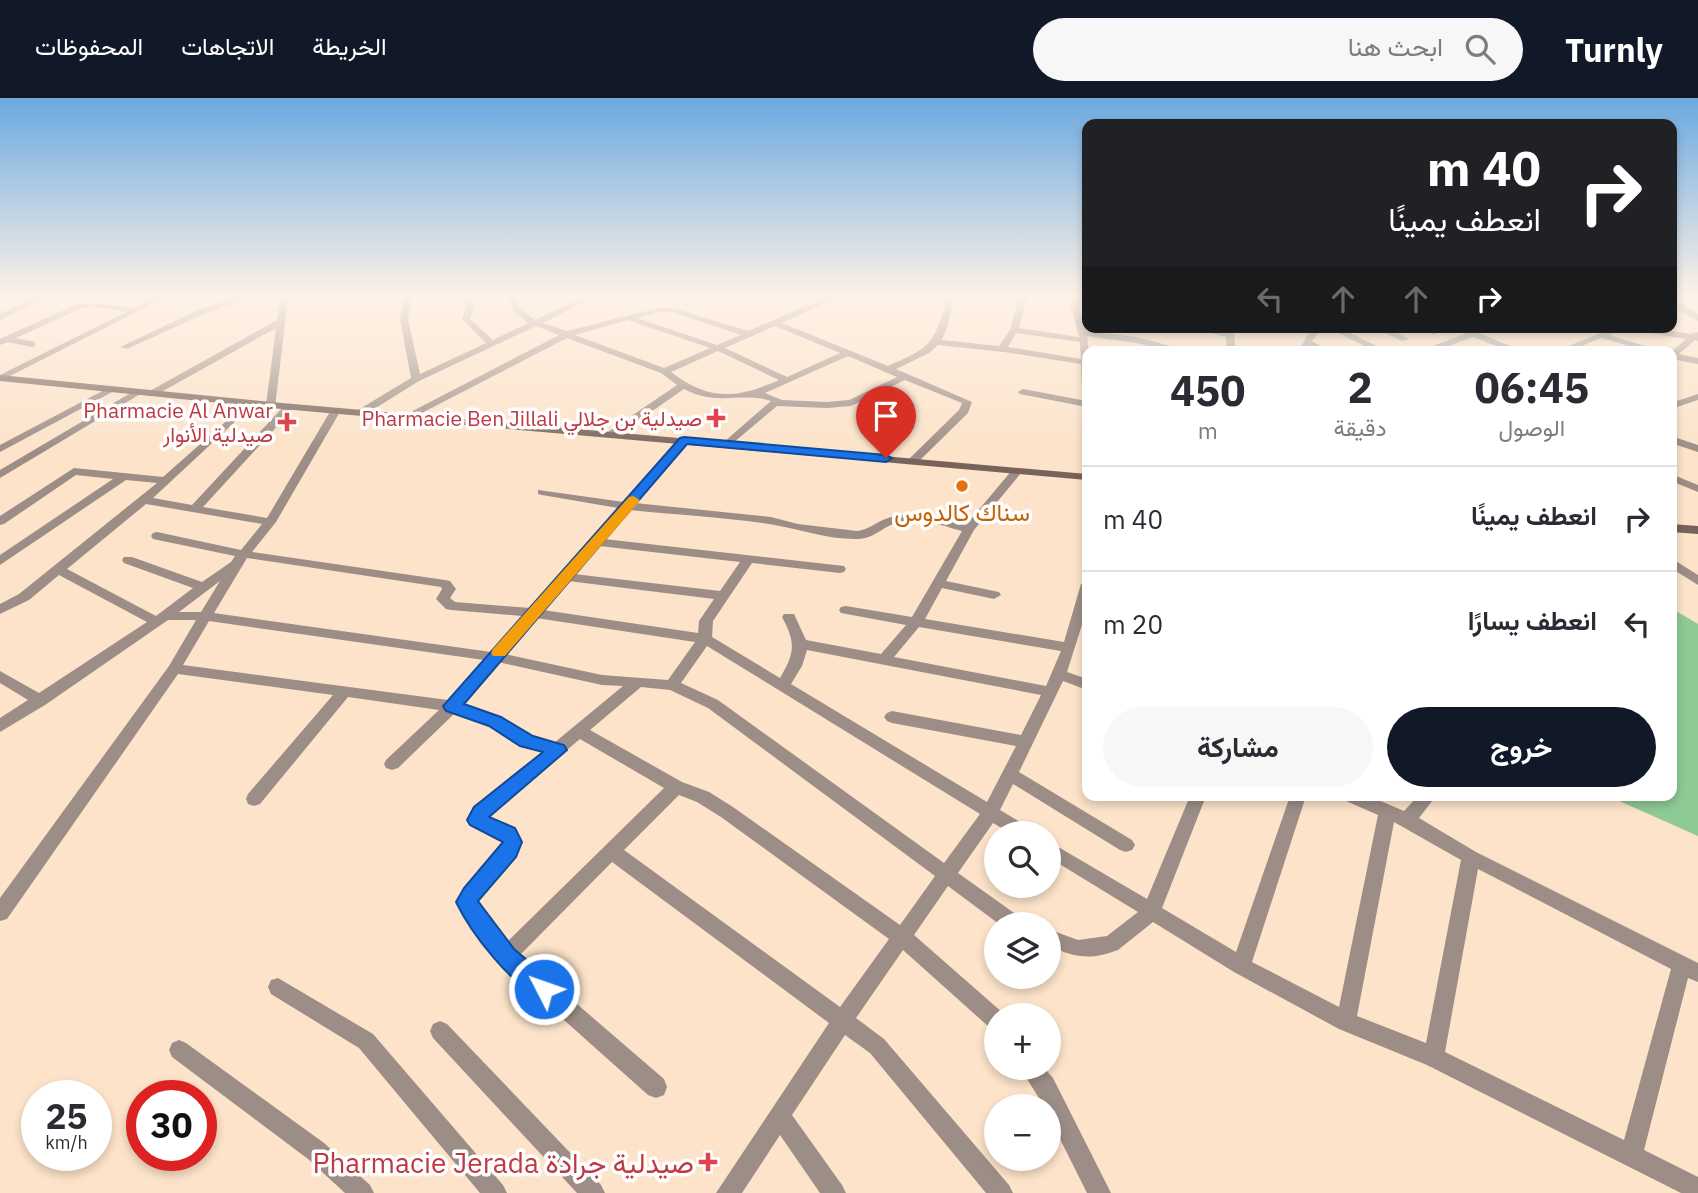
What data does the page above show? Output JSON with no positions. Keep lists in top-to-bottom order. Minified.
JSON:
{"places":{"health":["Pharmacie Ben Jillali صيدلية بن جلالي","Pharmacie Al Anwar صيدلية الأنوار","Pharmacie Jerada صيدلية جرادة"],"other":["سناك كالدوس"]},"page":{"header":"Turnly","search":"ابحث هنا","nav":["الخريطة","الاتجاهات","المحفوظات"],"turn":["40 m","انعطف يمينًا"],"eta":["06:45","الوصول","2","دقيقة","450","m"],"list":[{"name":"انعطف يمينًا","value":"40 m"},{"name":"انعطف يسارًا","value":"20 m"}],"buttons":["خروج","مشاركة"],"map_buttons":["+","−"],"speed":"25 km/h","limit":"30"}}
